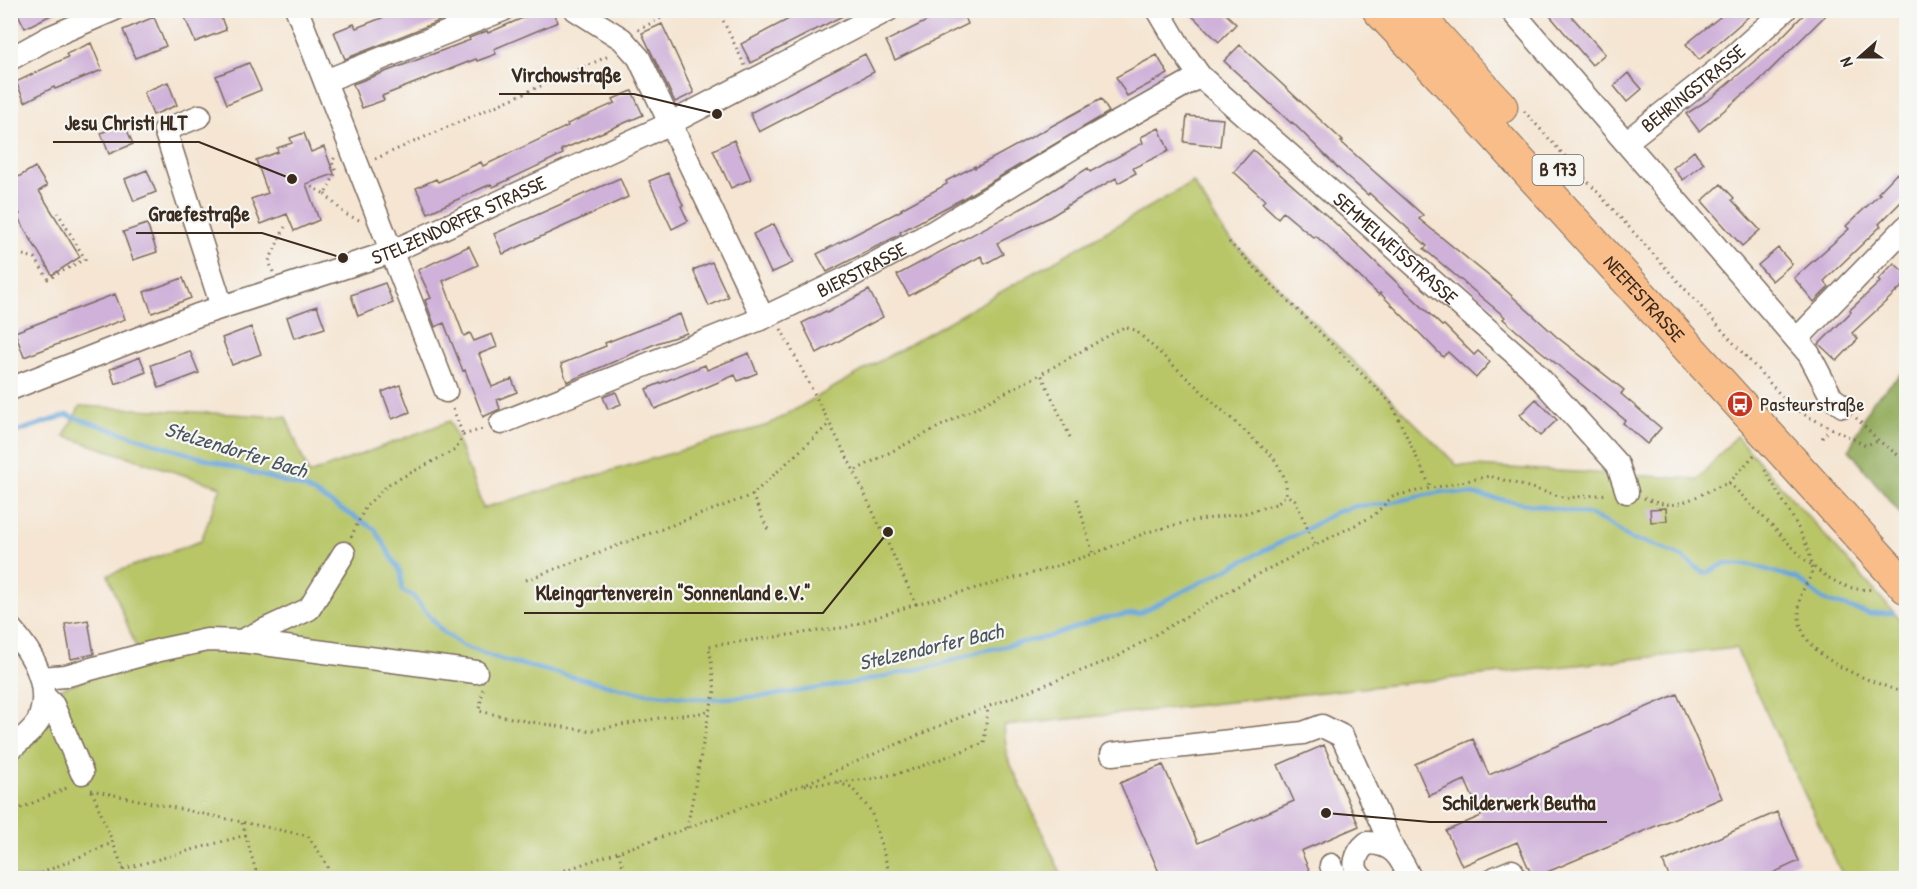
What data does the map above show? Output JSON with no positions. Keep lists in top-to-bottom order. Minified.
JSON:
{"streets":{"highway":["B 173","NEEFESTRASSE"],"street":["BEHRINGSTRASSE","STELZENDORFER STRASSE","SEMMELWEISSTRASSE","BIERSTRASSE"]},"crossings":[["SEMMELWEISSTRASSE","BIERSTRASSE"]],"water":["Stelzendorfer Bach"],"places":{"other":["Virchowstraße","Jesu Christi HLT","Graefestraße","Kleingartenverein \"Sonnenland e.V.\"","Schilderwerk Beutha"],"bus stop":["Pasteurstraße"]},"north":"left"}
